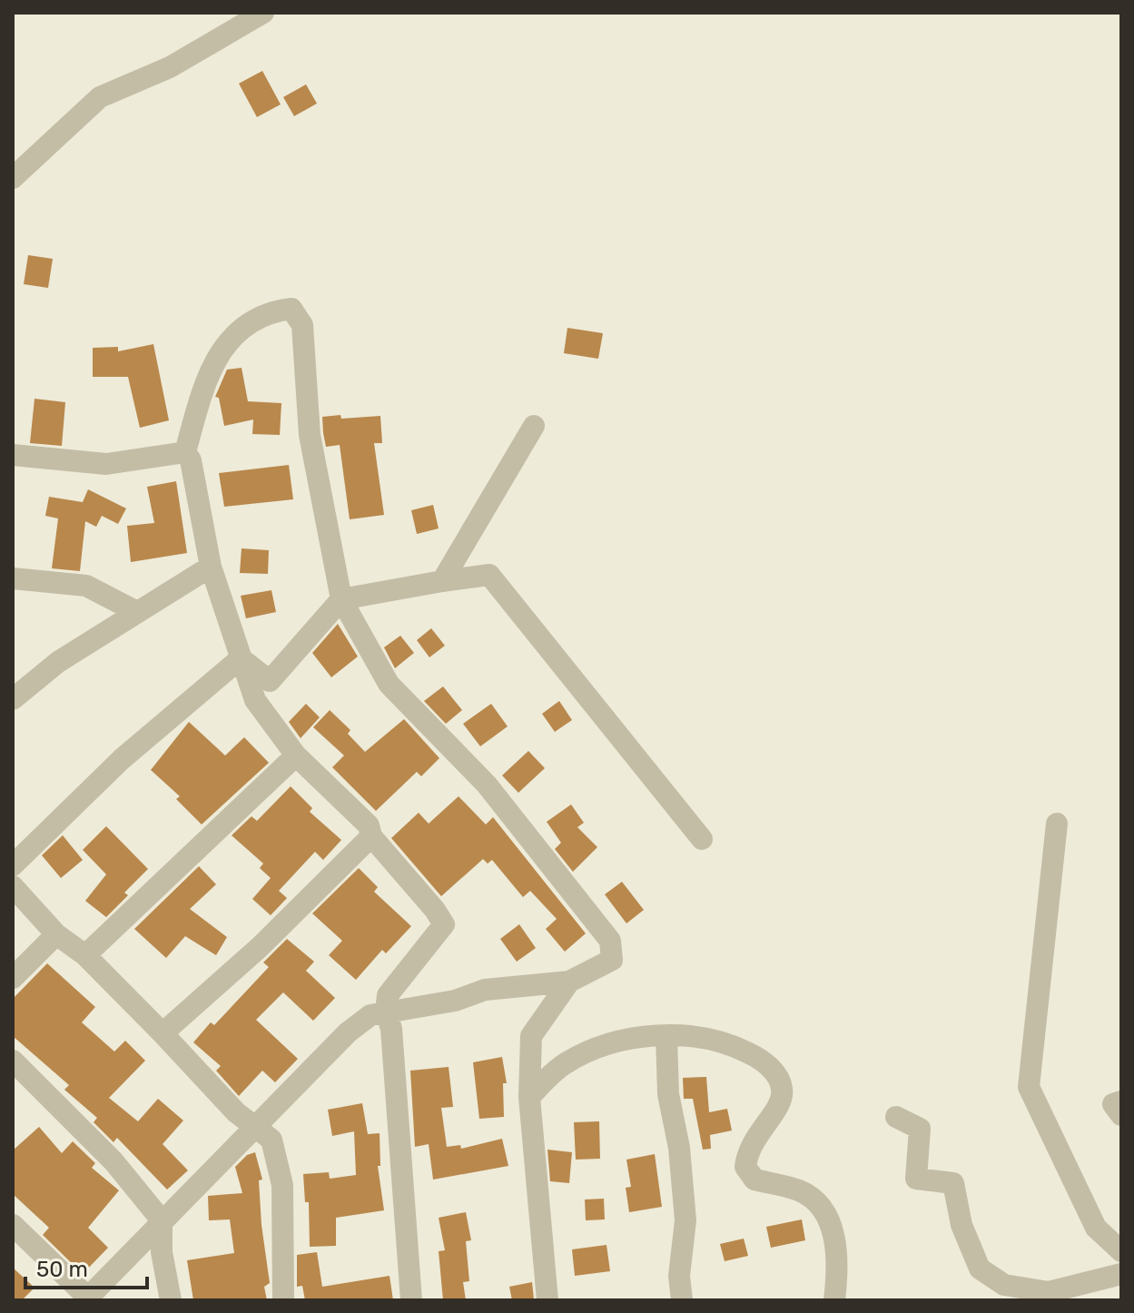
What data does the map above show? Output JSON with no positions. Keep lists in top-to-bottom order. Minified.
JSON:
{"scale_bar":"50 m"}
